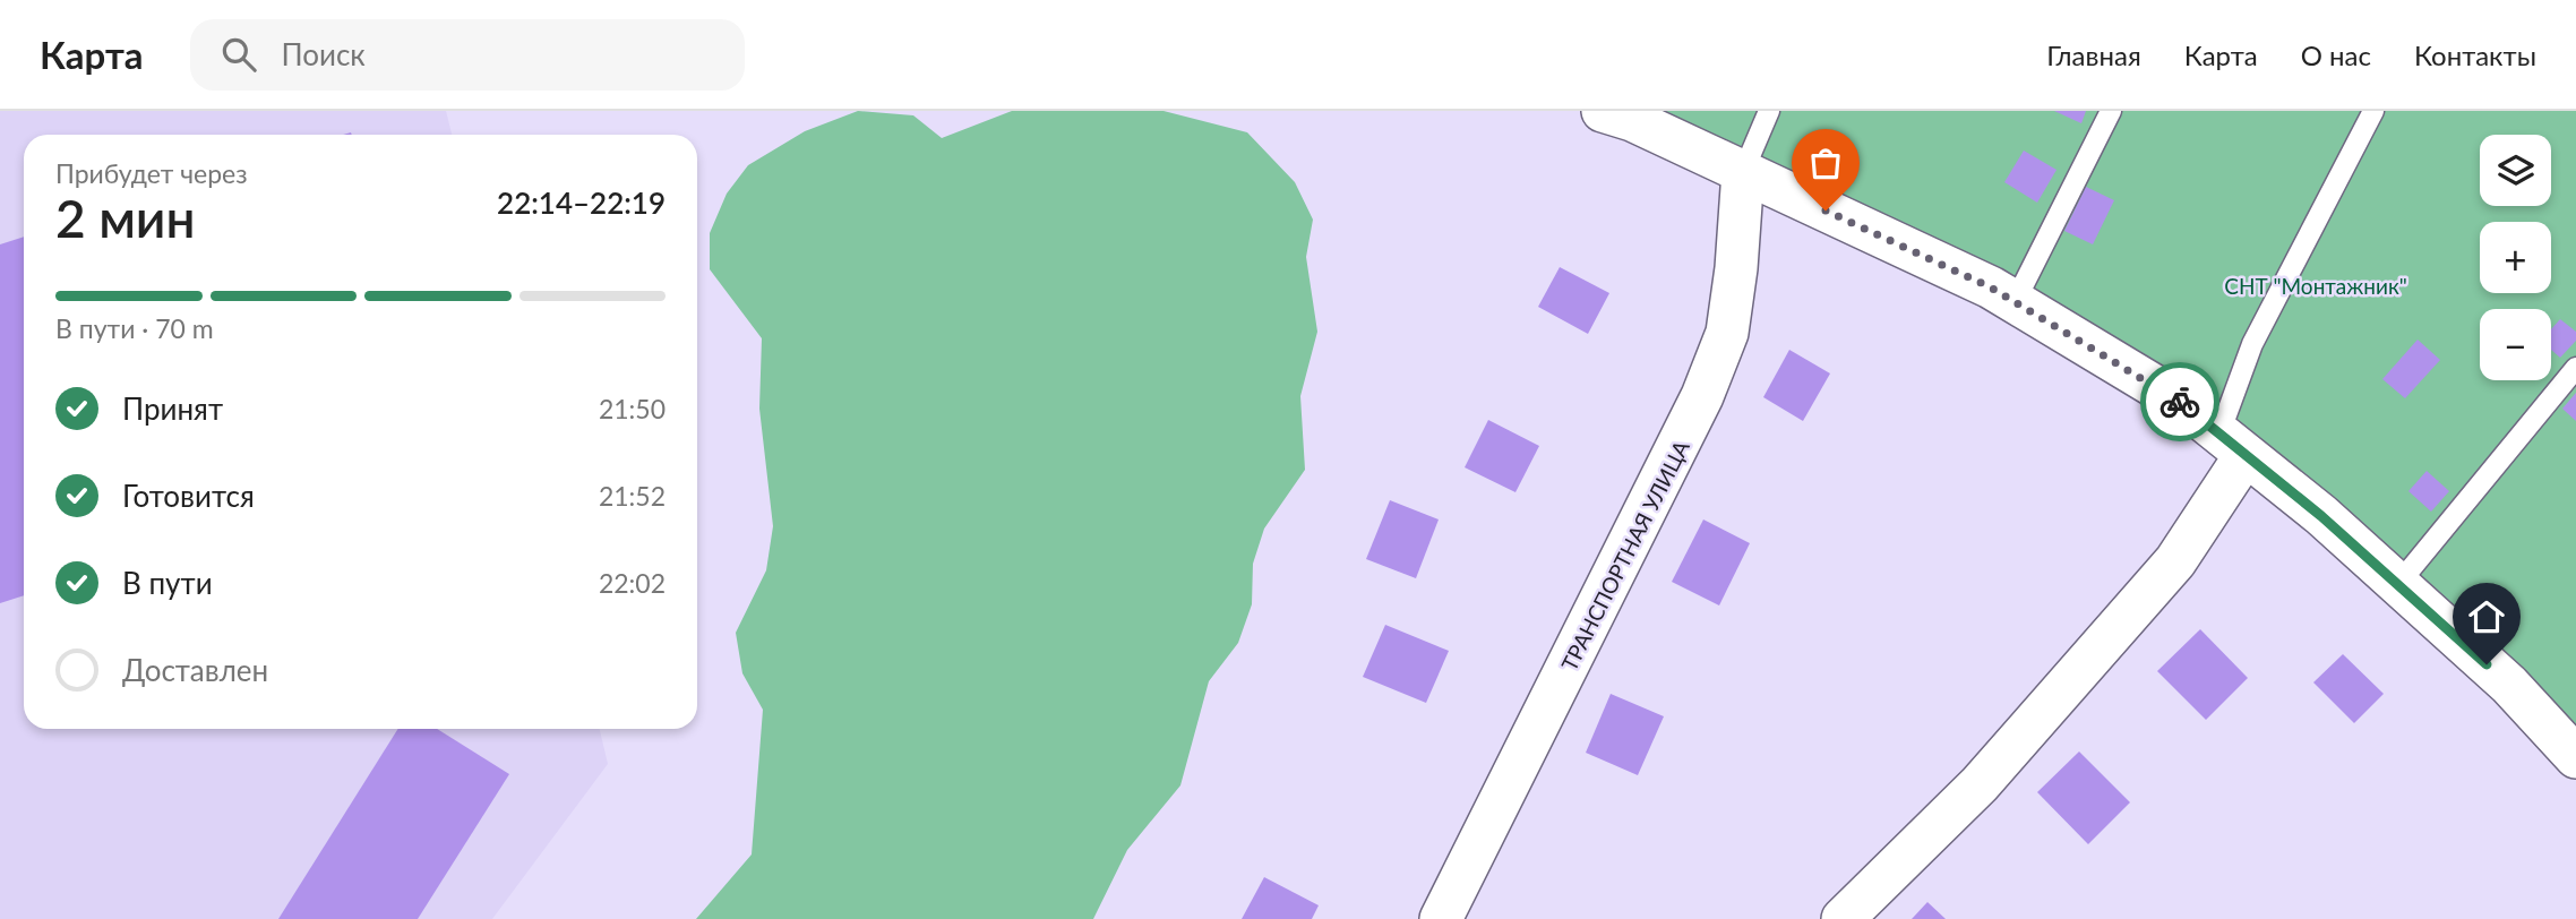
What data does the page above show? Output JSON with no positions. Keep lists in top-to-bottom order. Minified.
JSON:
{"streets":{"street":["ТРАНСПОРТНАЯ УЛИЦА"]},"parks":["СНТ \"Монтажник\""],"page":{"header":"Карта","search":"Поиск","nav":["Главная","Карта","О нас","Контакты"],"map_buttons":["+","−"],"heading":["2 мин","Прибудет через","22:14–22:19"],"bar":"В пути · 70 m","list":[["Принят","21:50"],["Готовится","21:52"],["В пути","22:02"],"Доставлен"]}}
